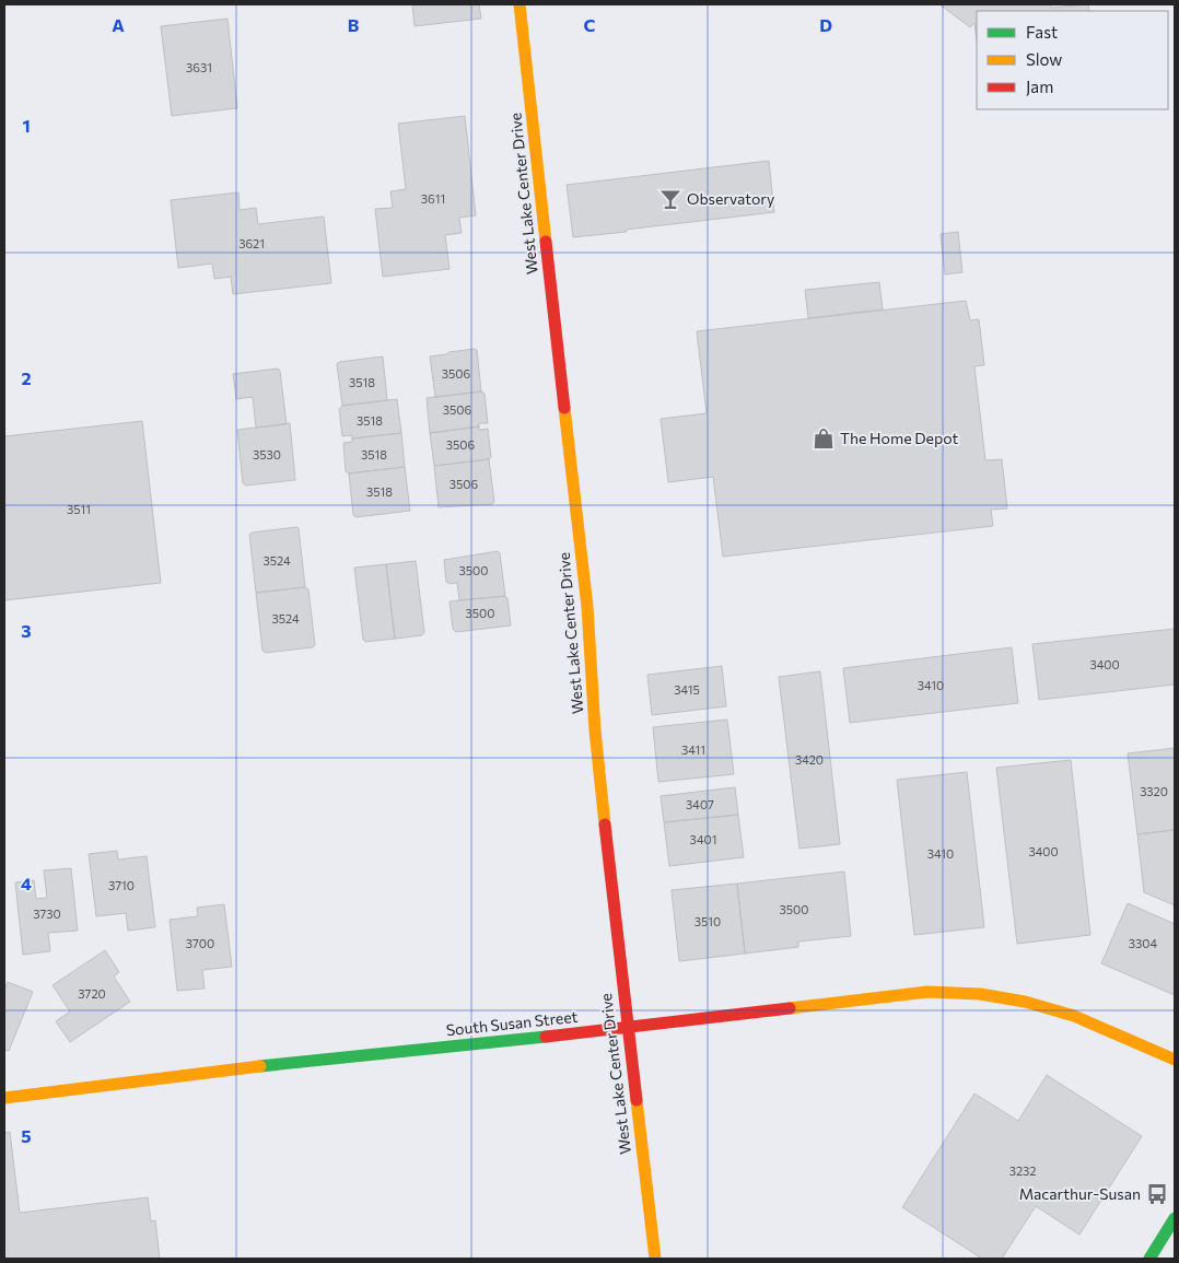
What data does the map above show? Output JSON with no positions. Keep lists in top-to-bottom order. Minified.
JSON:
{"streets":{"street":["West Lake Center Drive","South Susan Street"]},"crossings":[["West Lake Center Drive","South Susan Street"]],"places":{"bar":["Observatory"],"shop":["The Home Depot"],"bus stop":["Macarthur-Susan"]},"house_numbers":["3631","3611","3621","3506","3518","3506","3518","3506","3530","3518","3506","3518","3511","3524","3500","3500","3524","3400","3410","3415","3411","3420","3320","3407","3401","3400","3410","3710","3500","3730","3510","3700","3304","3720","3232"],"legend":["Fast","Slow","Jam"],"grid":{"columns":["A","B","C","D"],"rows":["1","2","3","4","5"]}}
